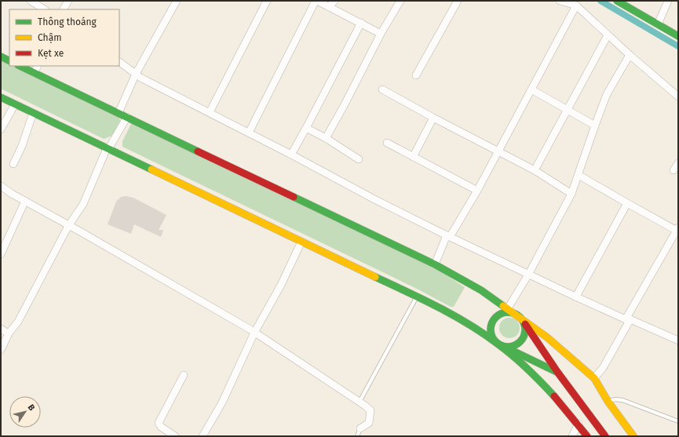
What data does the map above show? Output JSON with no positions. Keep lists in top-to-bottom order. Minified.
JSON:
{"legend":["Thông thoáng","Chậm","Kẹt xe"],"north":"top right"}
